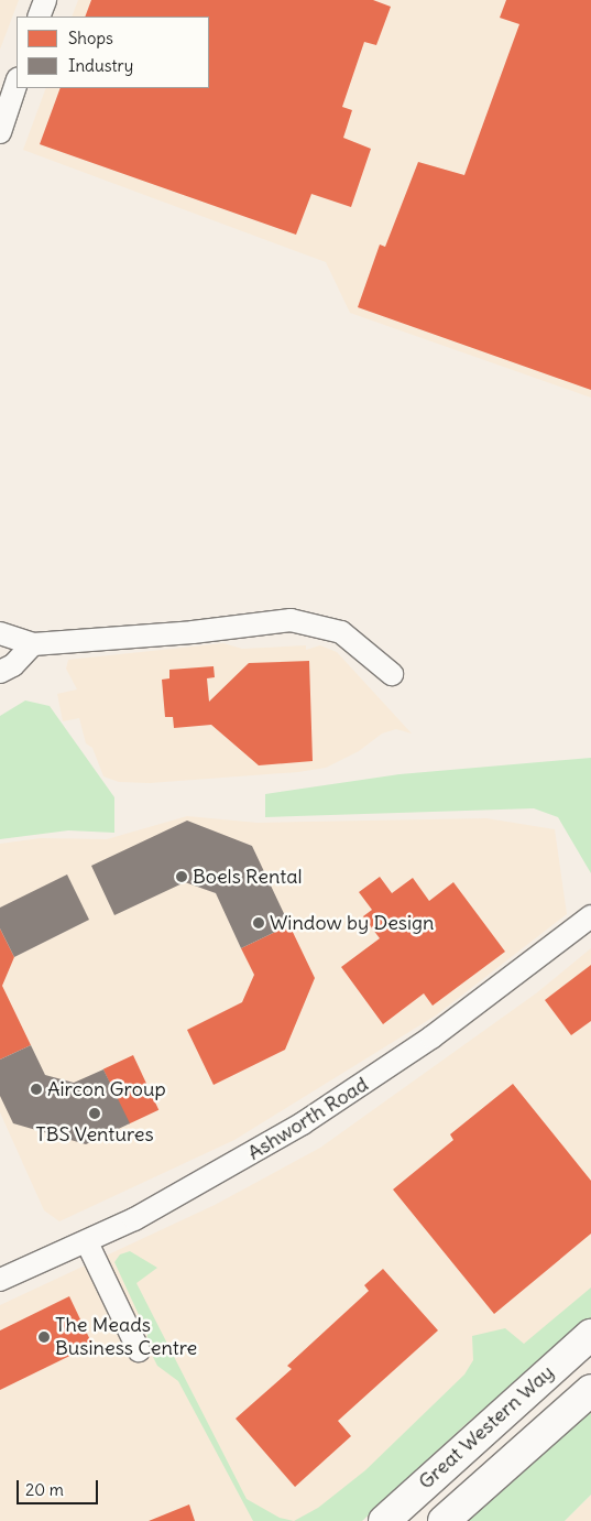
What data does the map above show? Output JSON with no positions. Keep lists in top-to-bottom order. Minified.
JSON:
{"streets":{"main road":["Great Western Way"],"street":["Ashworth Road"]},"places":["Boels Rental","Window by Design","Aircon Group","TBS Ventures","The Meads Business Centre"],"legend":["Shops","Industry"],"scale_bar":"20 m"}
